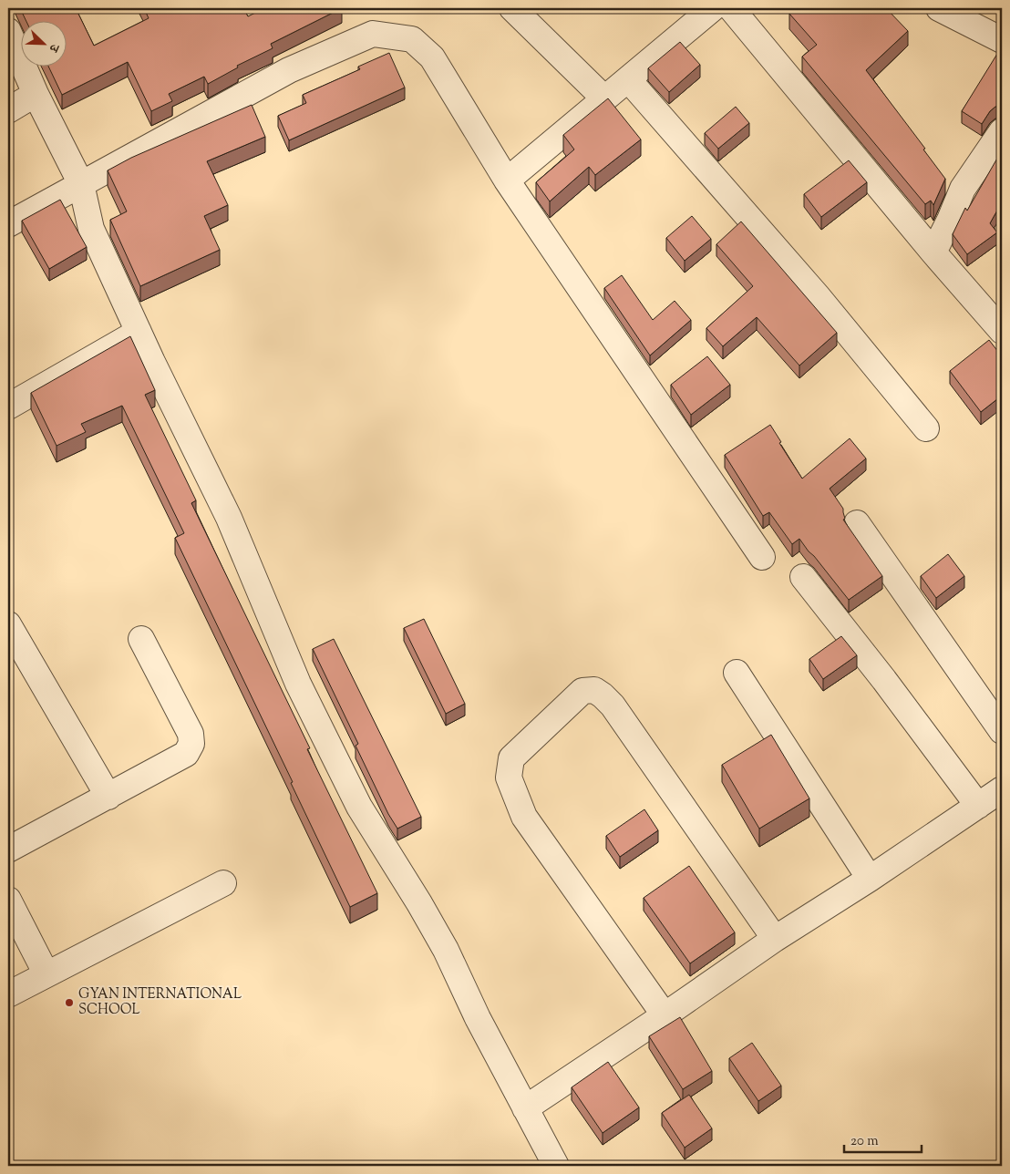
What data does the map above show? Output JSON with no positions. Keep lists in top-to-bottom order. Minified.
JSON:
{"places":["GYAN INTERNATIONAL SCHOOL"],"scale_bar":"20 m","north":"bottom right"}
